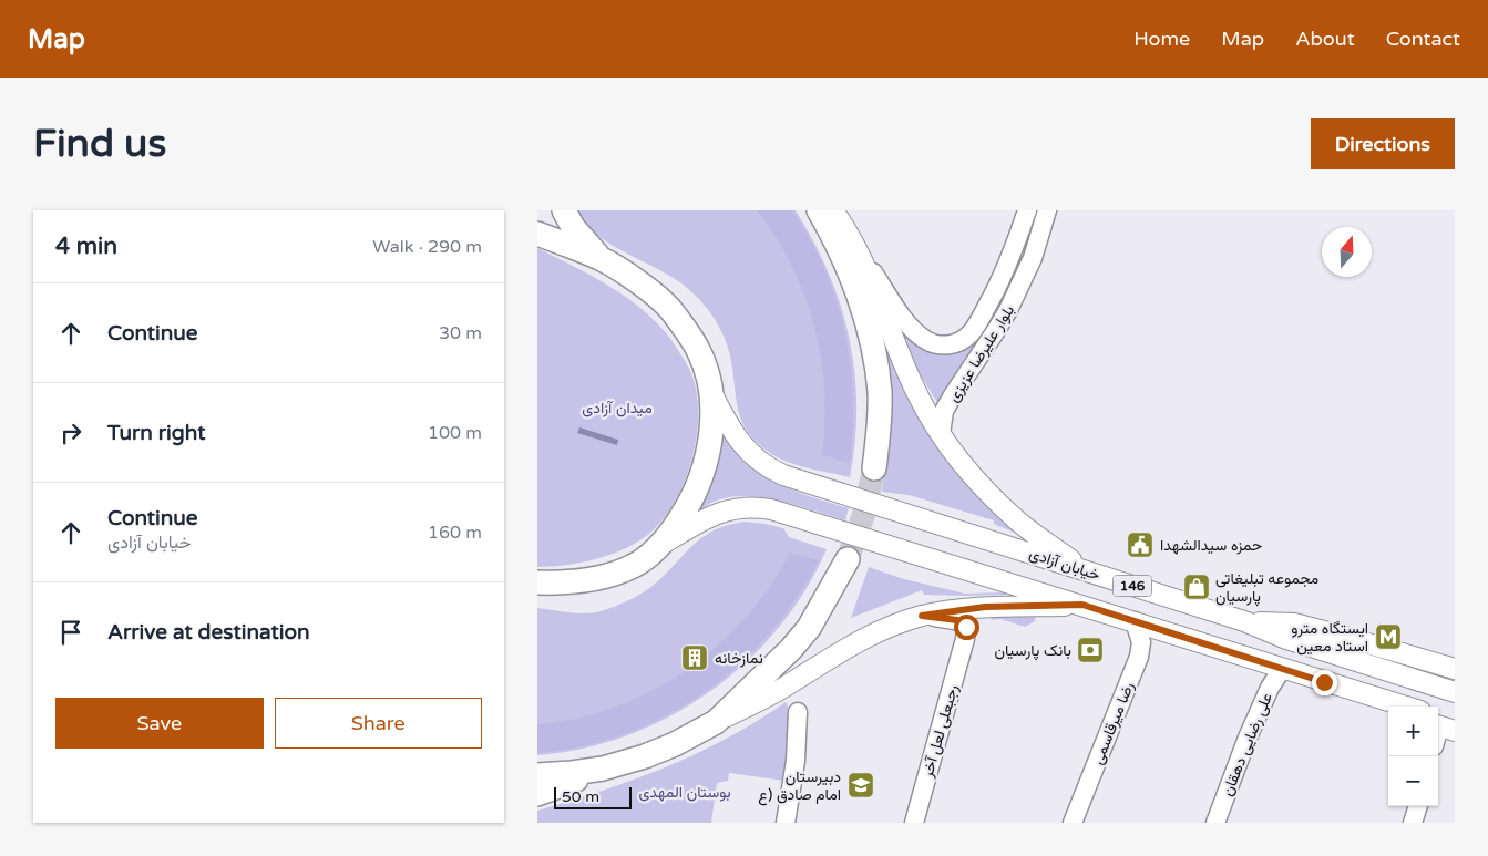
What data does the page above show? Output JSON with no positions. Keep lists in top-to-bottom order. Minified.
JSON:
{"streets":{"main road":["خیابان آزادی","146"],"street":["بلوار علیرضا عزیزی","رضا میرقاسمی","رجبعلی لعل آخر","علی رضایی دهقان"]},"crossings":[["146","رضا میرقاسمی"],["146","علی رضایی دهقان"]],"parks":["میدان آزادی","بوستان المهدی"],"places":{"public building":["حمزه سیدالشهدا"],"shop":["مجموعه تبلیغاتی پارسیان"],"metro station":["ایستگاه مترو استاد معین"],"bank":["بانک پارسیان"],"building":["نمازخانه"],"school or university":["دبیرستان امام صادق (ع"]},"scale_bar":"50 m","north":"top","page":{"header":"Map","nav":["Home","Map","About","Contact"],"buttons":["Directions",["Save","Share"]],"title":"Find us","heading":["4 min","Walk · 290 m"],"list":[["Continue","30 m"],["Turn right","100 m"],["Continue","خیابان آزادی","160 m"],"Arrive at destination"],"map_buttons":["+","−"],"scale":"50 m"}}
